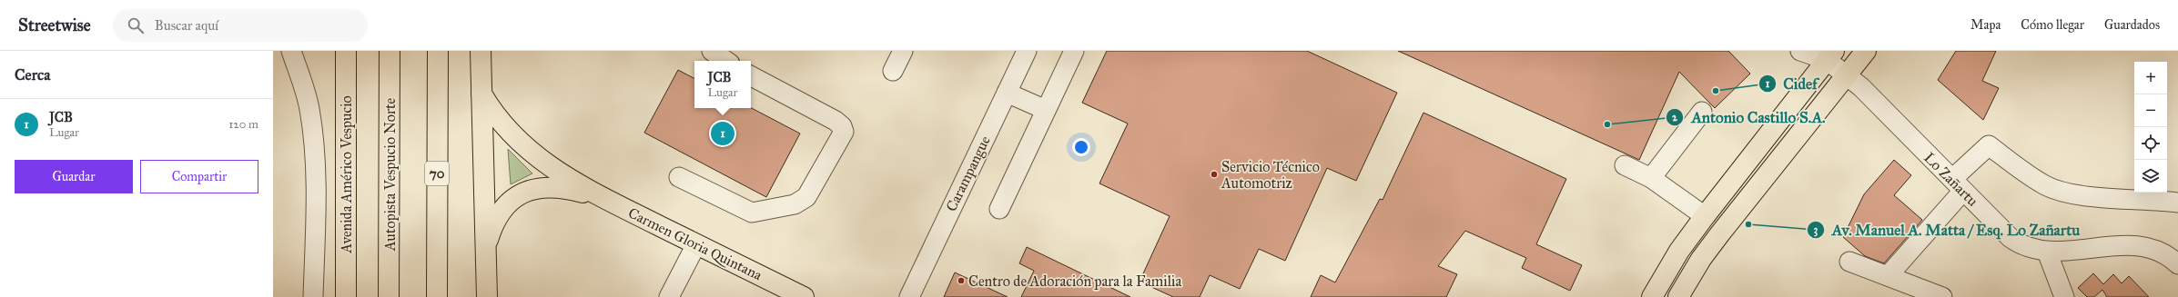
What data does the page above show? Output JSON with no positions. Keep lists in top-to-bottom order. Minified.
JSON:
{"streets":{"main road":["70","Avenida Américo Vespucio","Autopista Vespucio Norte","Carmen Gloria Quintana"],"street":["Carampangue","Lo Zañartu"]},"places":["Cidef","Antonio Castillo S.A.","Servicio Técnico Automotriz","Av. Manuel A. Matta / Esq. Lo Zañartu","Centro de Adoración para la Familia"],"page":{"header":"Streetwise","search":"Buscar aquí","nav":["Mapa","Cómo llegar","Guardados"],"heading":"Cerca","popup":["JCB","Lugar"],"map_buttons":["+","−"],"list":[{"mark":"1","name":"JCB","note":"Lugar","value":"120 m"}],"pins":"1","buttons":["Guardar","Compartir"]}}
